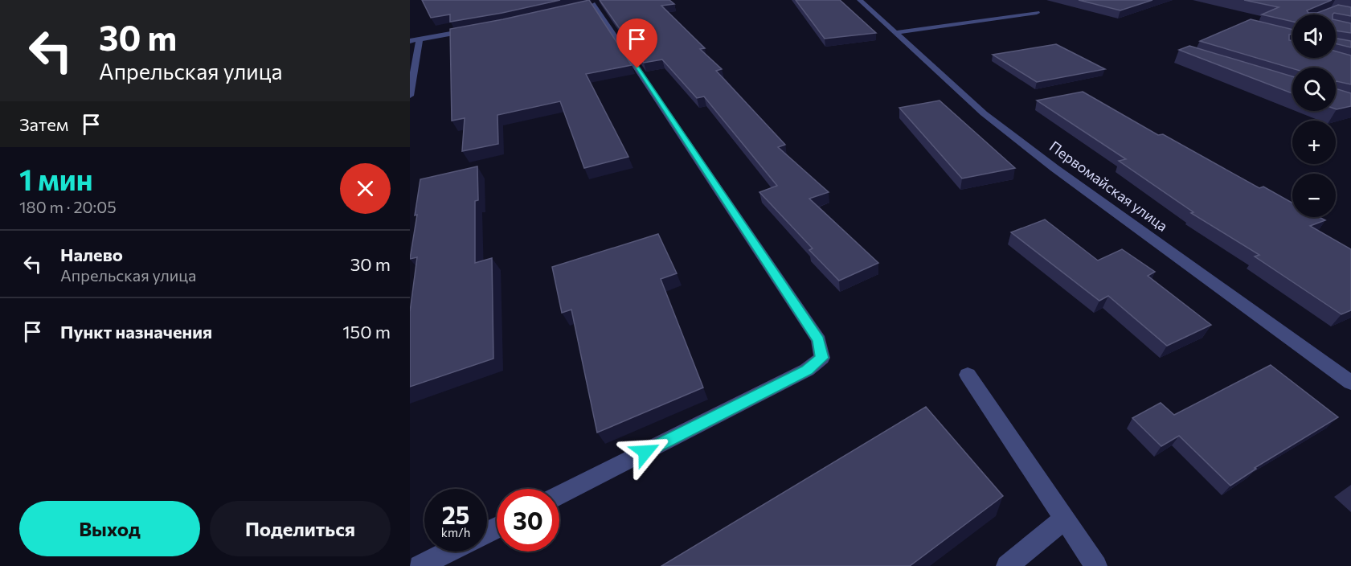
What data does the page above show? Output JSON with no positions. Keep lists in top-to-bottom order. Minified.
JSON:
{"streets":{"street":["Первомайская улица"]},"page":{"turn":["30 m","Апрельская улица"],"map_buttons":["+","−"],"then":"Затем","heading":["1 мин","180 m · 20:05"],"list":[{"name":"Налево","note":"Апрельская улица","value":"30 m"},{"name":"Пункт назначения","value":"150 m"}],"speed":"25 km/h","limit":"30","buttons":["Выход","Поделиться"]}}
